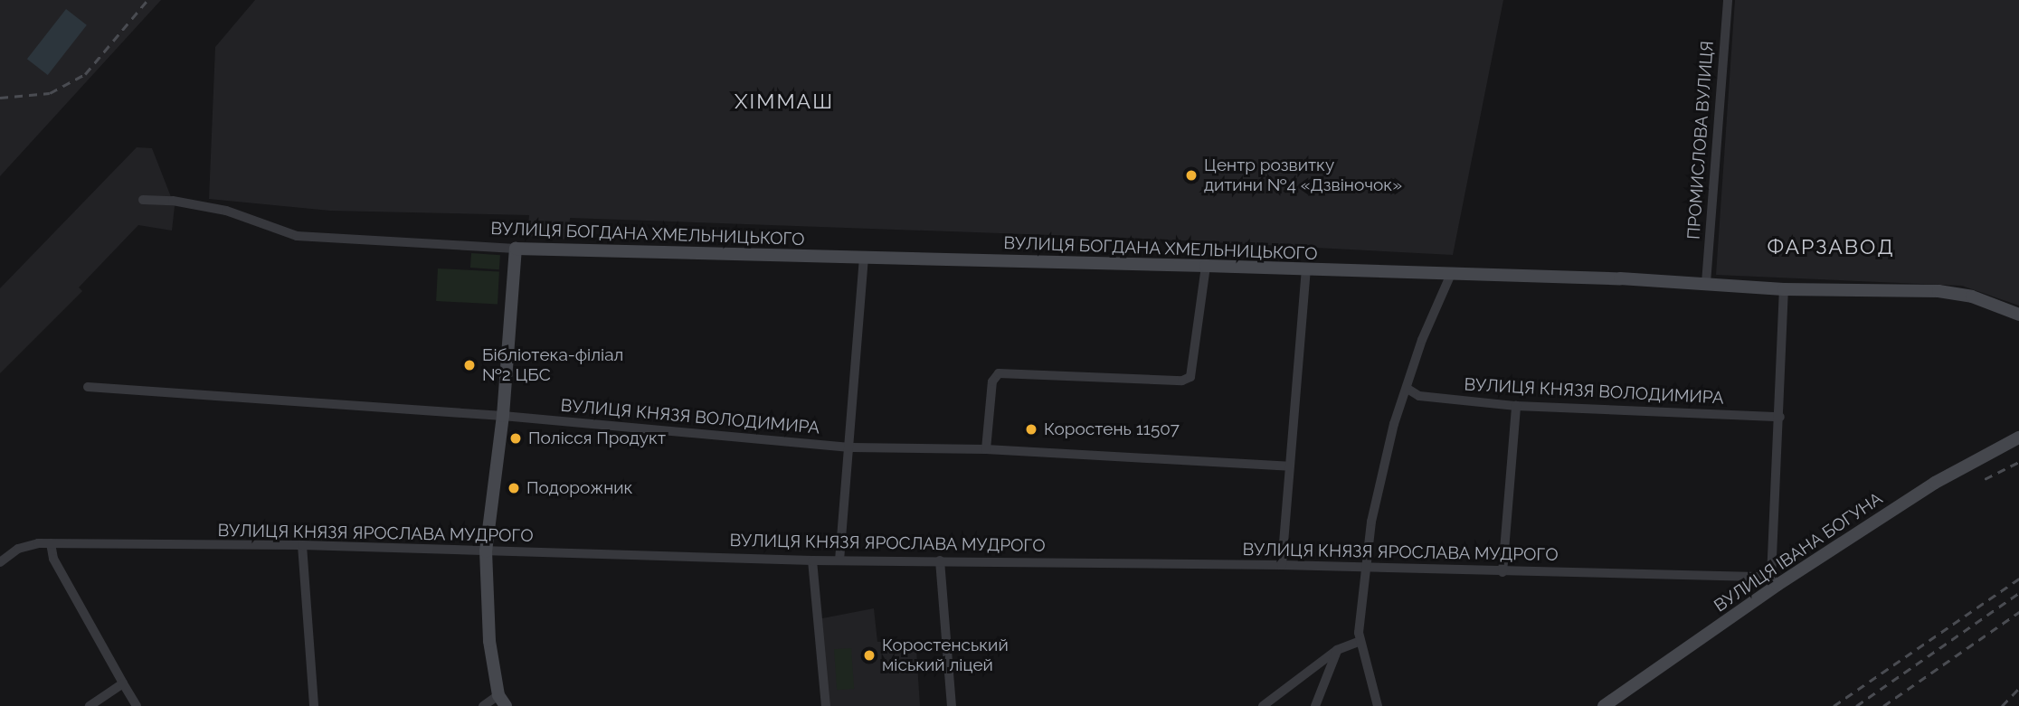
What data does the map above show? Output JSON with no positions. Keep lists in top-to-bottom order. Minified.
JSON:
{"streets":{"street":["ПРОМИСЛОВА ВУЛИЦЯ","ВУЛИЦЯ БОГДАНА ХМЕЛЬНИЦЬКОГО","ВУЛИЦЯ КНЯЗЯ ВОЛОДИМИРА","ВУЛИЦЯ КНЯЗЯ ЯРОСЛАВА МУДРОГО","ВУЛИЦЯ ІВАНА БОГУНА"]},"crossings":[["ПРОМИСЛОВА ВУЛИЦЯ","ВУЛИЦЯ БОГДАНА ХМЕЛЬНИЦЬКОГО"],["ВУЛИЦЯ КНЯЗЯ ЯРОСЛАВА МУДРОГО","ВУЛИЦЯ ІВАНА БОГУНА"]],"districts":["ХІММАШ","ФАРЗАВОД"],"places":["Центр розвитку дитини №4 «Дзвіночок»","Бібліотека-філіал №2 ЦБС","Коростень 11507","Полісся Продукт","Подорожник","Коростенський міський ліцей"]}
